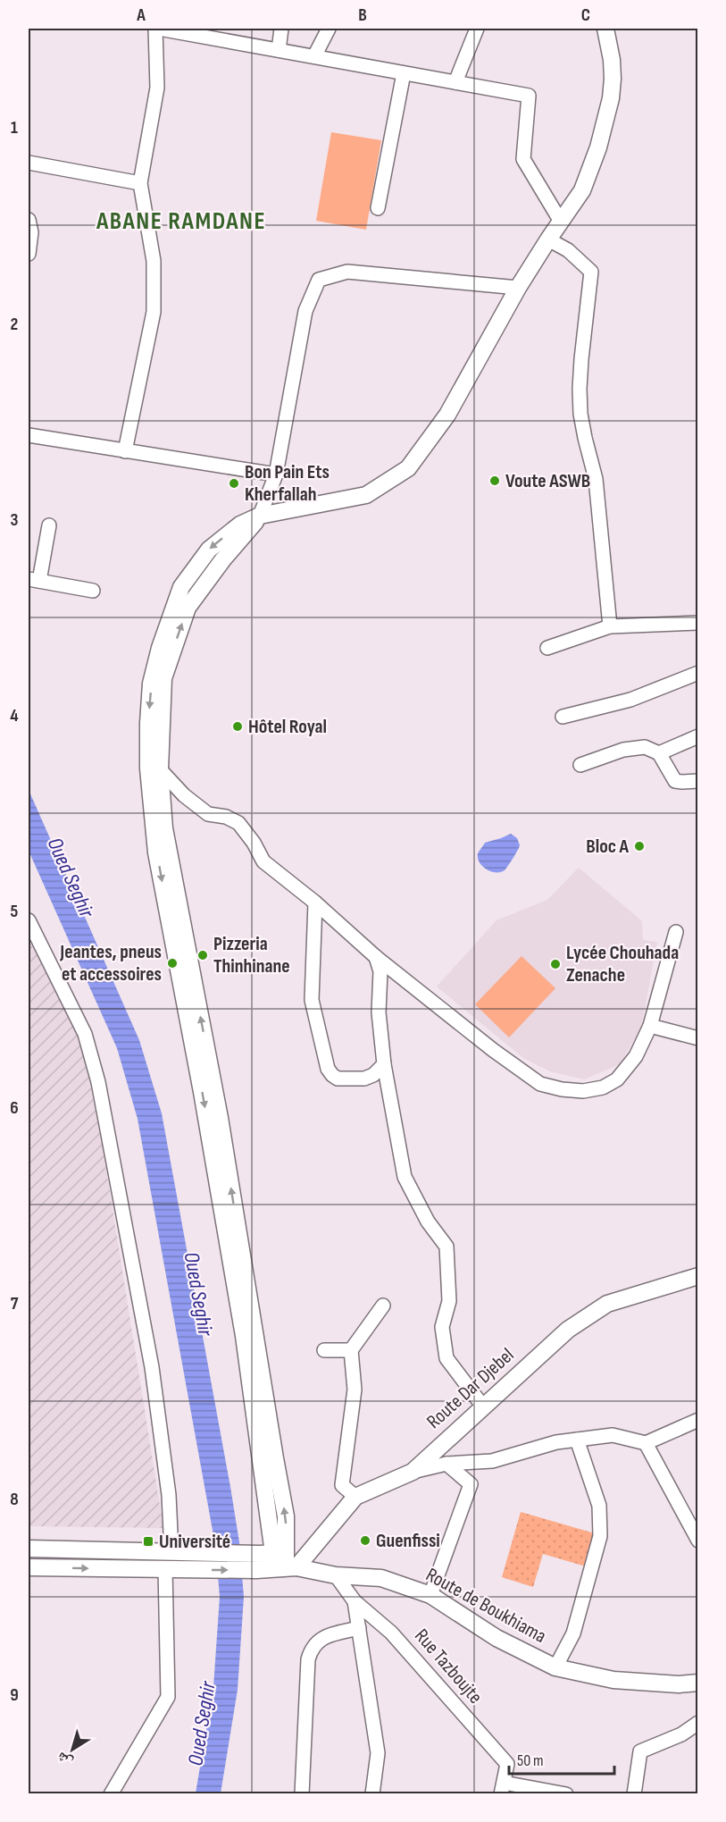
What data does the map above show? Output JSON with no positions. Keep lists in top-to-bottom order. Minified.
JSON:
{"streets":{"street":["Route Dar Djebel","Route de Boukhiama","Rue Tazboujte"]},"crossings":[["Route Dar Djebel","Route de Boukhiama"],["Route de Boukhiama","Rue Tazboujte"]],"districts":["ABANE RAMDANE"],"water":["Oued Seghir"],"places":{"other":["Voute ASWB","Bon Pain Ets Kherfallah","Hôtel Royal","Bloc A","Pizzeria Thinhinane","Jeantes, pneus et accessoires","Lycée Chouhada Zenache","Guenfissi"],"transit":["Université"]},"scale_bar":"50 m","north":"bottom left","grid":{"columns":["A","B","C"],"rows":["1","2","3","4","5","6","7","8","9"]}}
